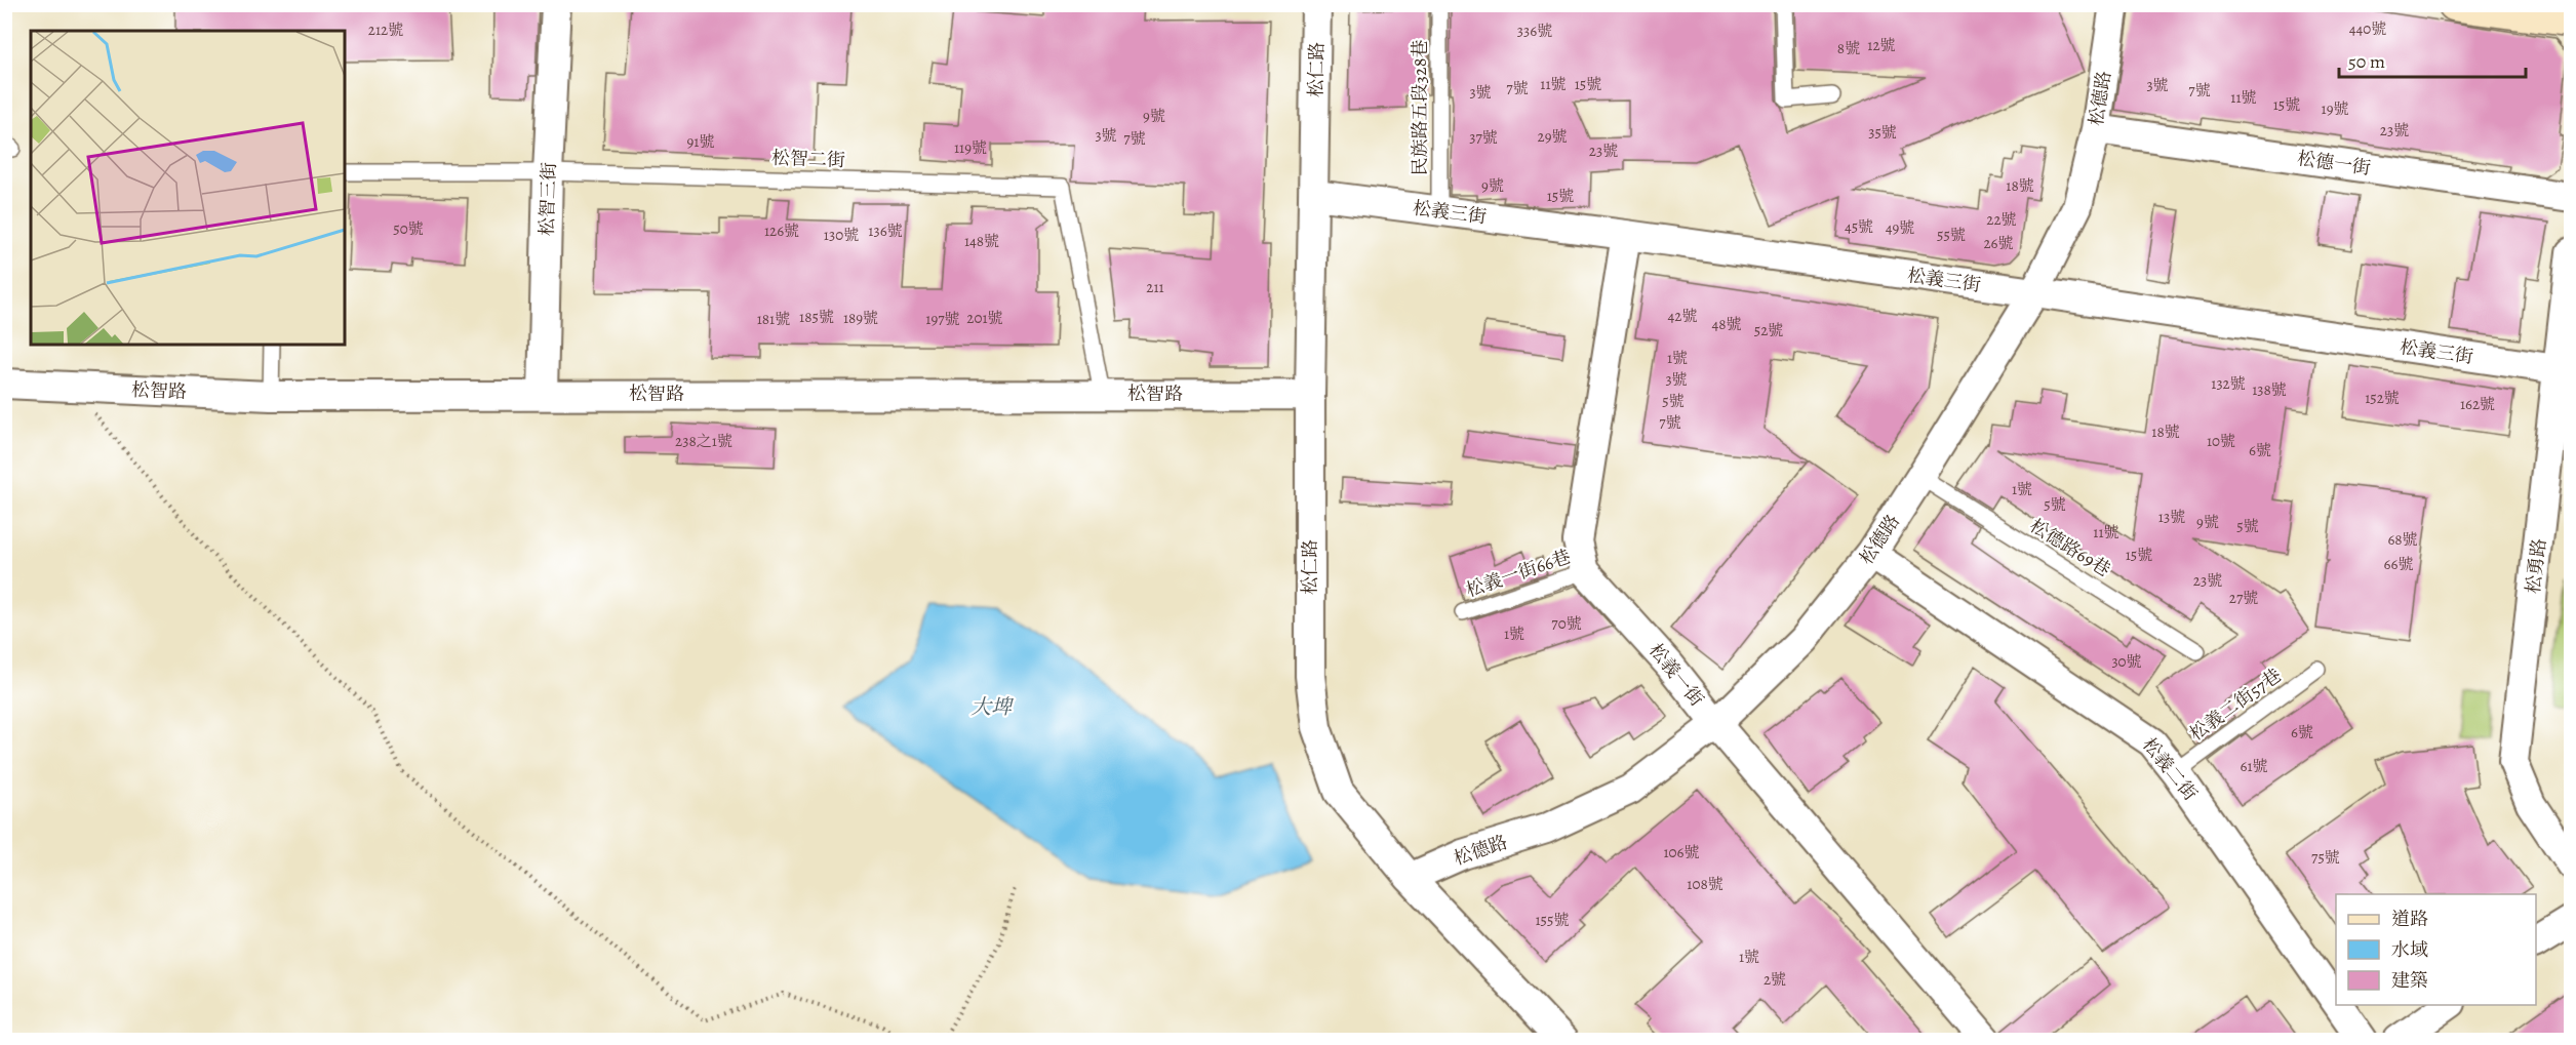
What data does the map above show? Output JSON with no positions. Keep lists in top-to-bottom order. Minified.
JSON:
{"streets":{"street":["松仁路","松德路","松德一街","松智三街","松義三街","松智路","松勇路","松義一街","松義二街"],"lane":["民族路五段328巷","松智二街","松德路69巷","松義一街66巷","松義二街57巷"]},"crossings":[["松仁路","松德路"],["松仁路","松義三街"],["松仁路","松智路"],["松德路","松德一街"],["松德路","松義三街"],["松德路","松德路69巷"],["松德路","松義一街"],["松德路","松義二街"],["民族路五段328巷","松義三街"],["松智二街","松智三街"],["松智二街","松智路"],["松智三街","松智路"],["松義三街","松勇路"],["松義一街66巷","松義一街"],["松義二街57巷","松義二街"]],"water":["大埤"],"house_numbers":["440號","212號","336號","12號","8號","11號","15號","3號","7號","7號","3號","11號","15號","19號","9號","23號","35號","3號","29號","37號","7號","91號","119號","23號","9號","18號","15號","22號","45號","49號","50號","126號","136號","130號","55號","148號","26號","211","42號","185號","189號","201號","181號","197號","48號","52號","1號","3號","132號","138號","152號","5號","162號","7號","18號","238之1號","10號","6號","1號","5號","13號","9號","5號","11號","68號","15號","66號","23號","27號","70號","1號","30號","6號","61號","106號","75號","108號","155號","1號","2號"],"legend":["道路","水域","建築"],"scale_bar":"50 m"}
